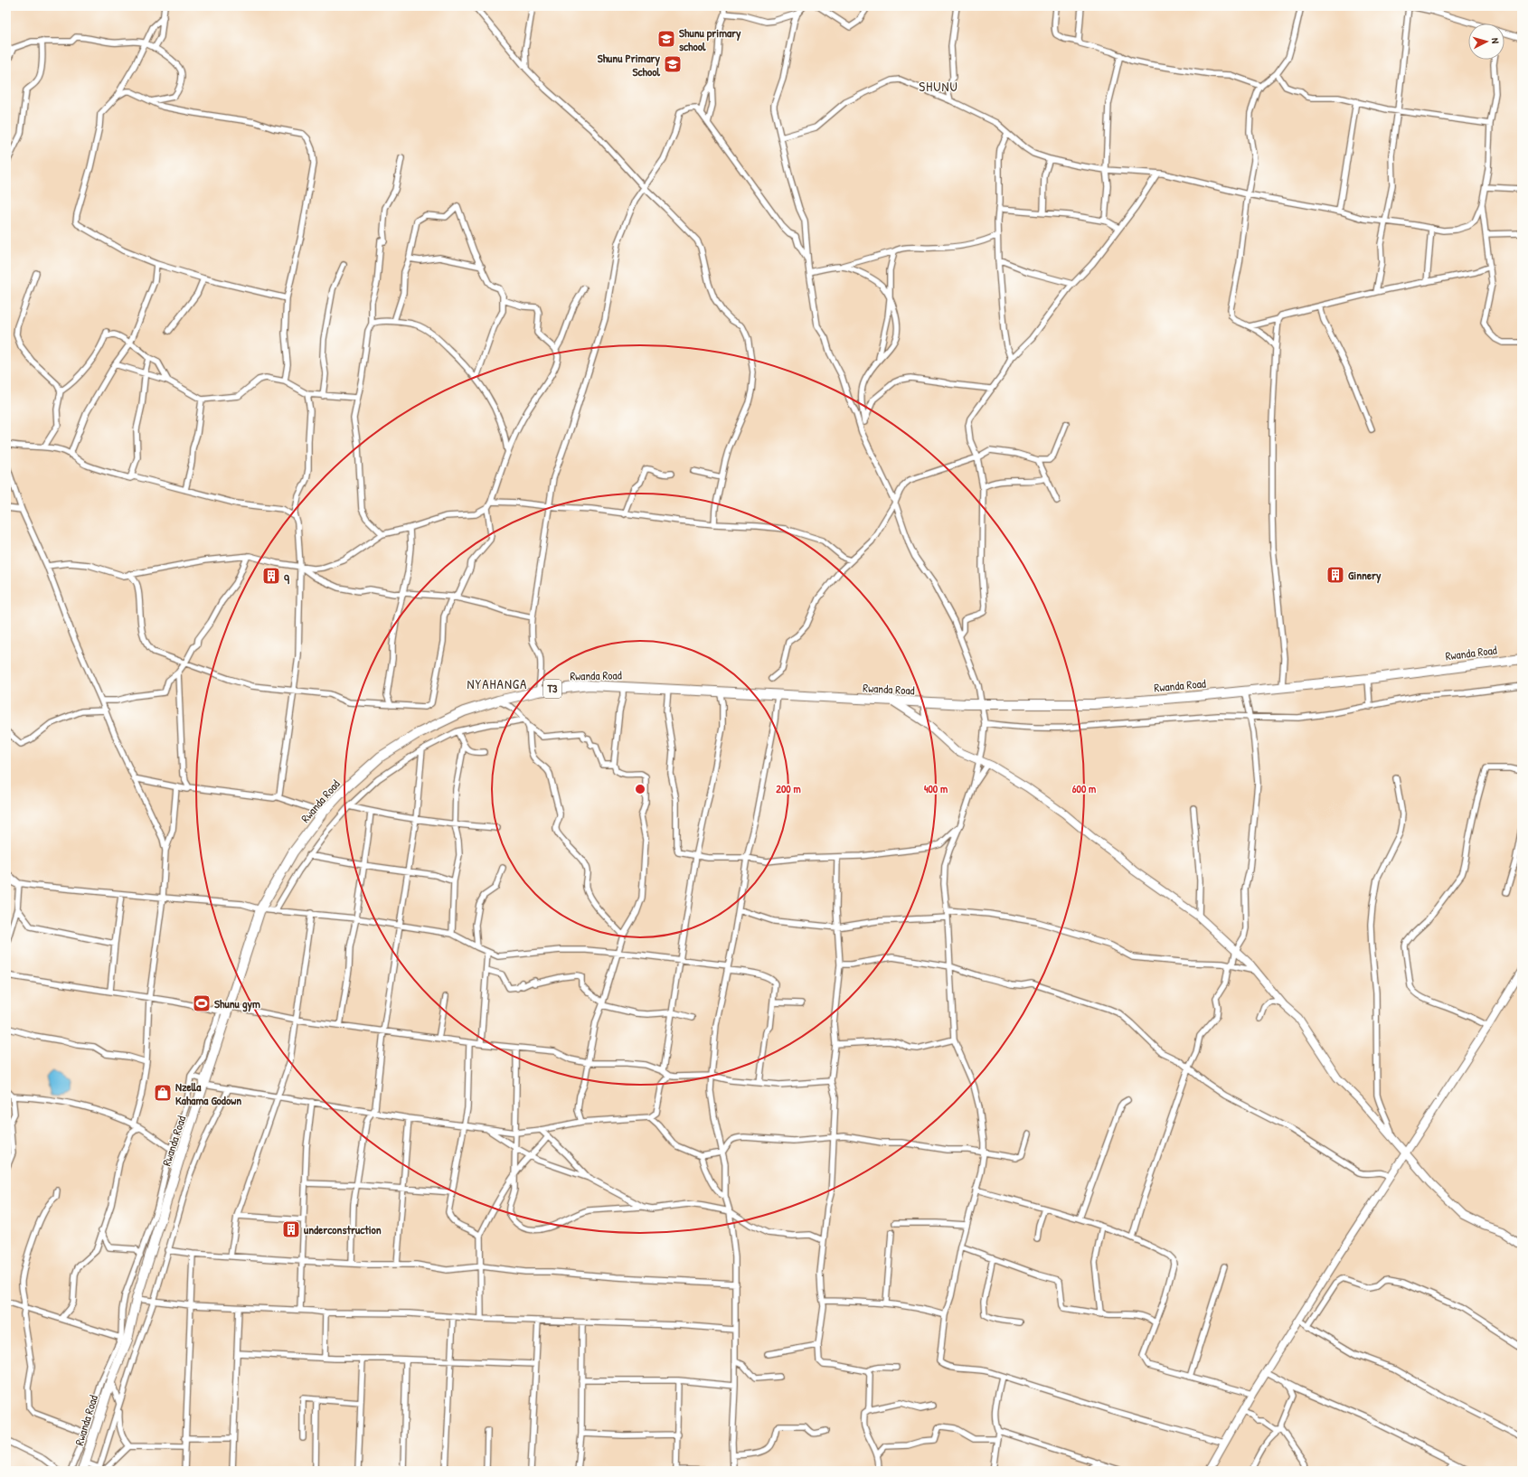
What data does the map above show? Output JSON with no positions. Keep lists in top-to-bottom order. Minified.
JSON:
{"streets":{"highway":["Rwanda Road","T3"]},"districts":["SHUNU","NYAHANGA"],"places":{"school or university":["Shunu primary school","Shunu Primary School"],"building":["Ginnery","q","underconstruction"],"sports":["Shunu gym"],"shop":["Nzella Kahama Godown"]},"north":"right","rings":["200 m","400 m","600 m"]}
